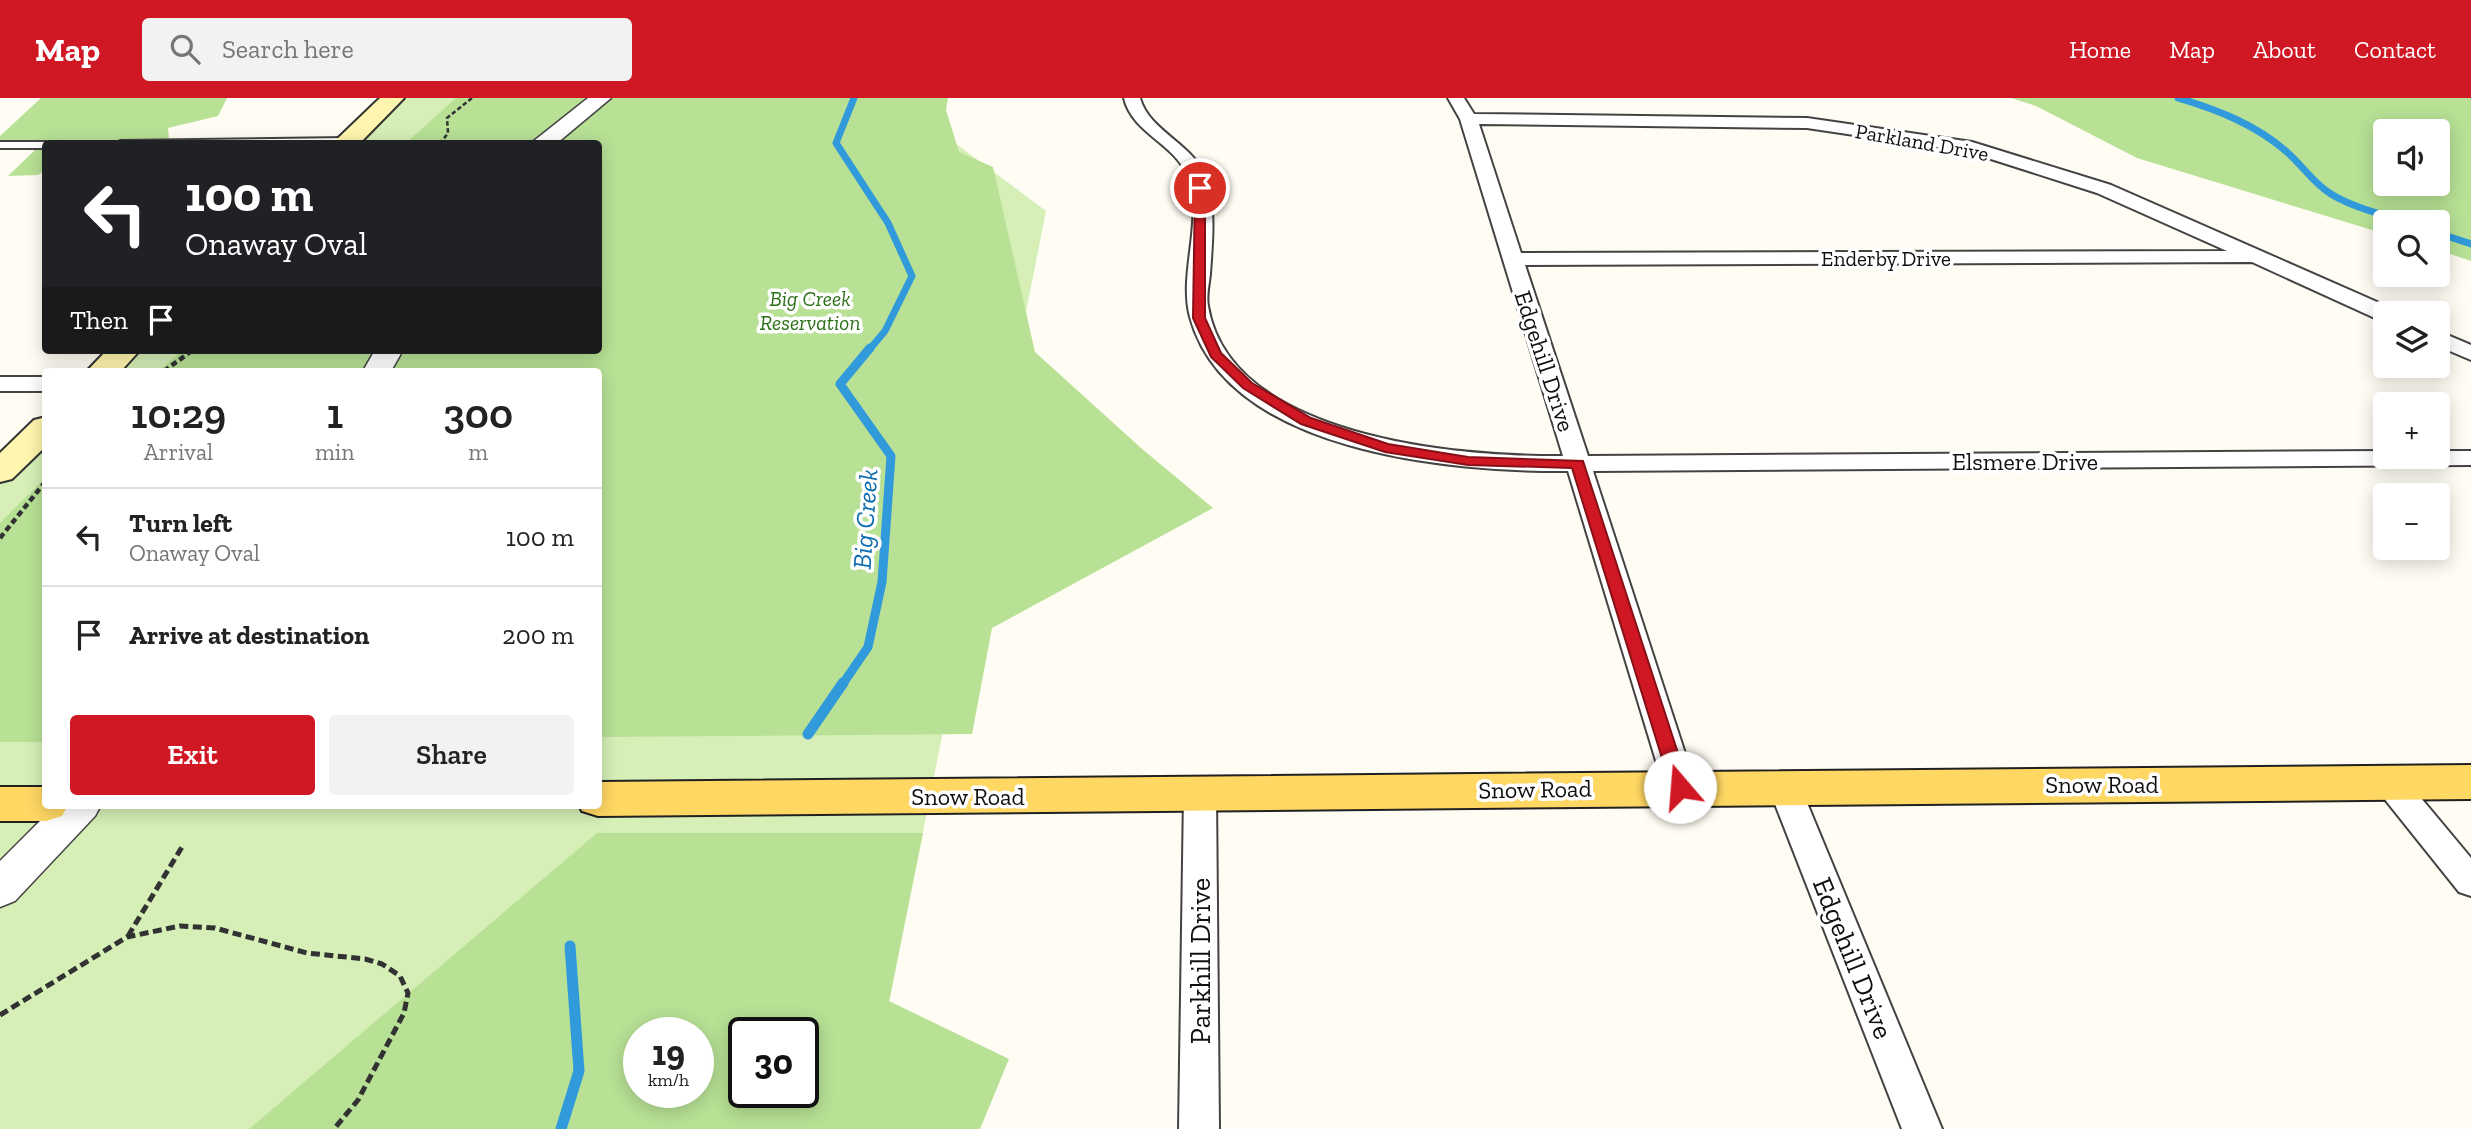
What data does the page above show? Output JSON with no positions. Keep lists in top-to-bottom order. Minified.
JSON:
{"streets":{"main road":["Snow Road"],"street":["Parkland Drive","Enderby Drive","Edgehill Drive","Elsmere Drive","Parkhill Drive"]},"crossings":[["Parkland Drive","Enderby Drive"],["Parkland Drive","Edgehill Drive"],["Enderby Drive","Edgehill Drive"],["Edgehill Drive","Elsmere Drive"],["Edgehill Drive","Snow Road"],["Snow Road","Parkhill Drive"]],"water":["Big Creek"],"parks":["Big Creek Reservation"],"page":{"header":"Map","search":"Search here","nav":["Home","Map","About","Contact"],"map_buttons":["+","−"],"turn":["100 m","Onaway Oval"],"then":"Then","eta":["10:29","Arrival","1","min","300","m"],"list":[{"name":"Turn left","note":"Onaway Oval","value":"100 m"},{"name":"Arrive at destination","value":"200 m"}],"buttons":["Exit","Share"],"speed":"19 km/h","limit":"30"}}
